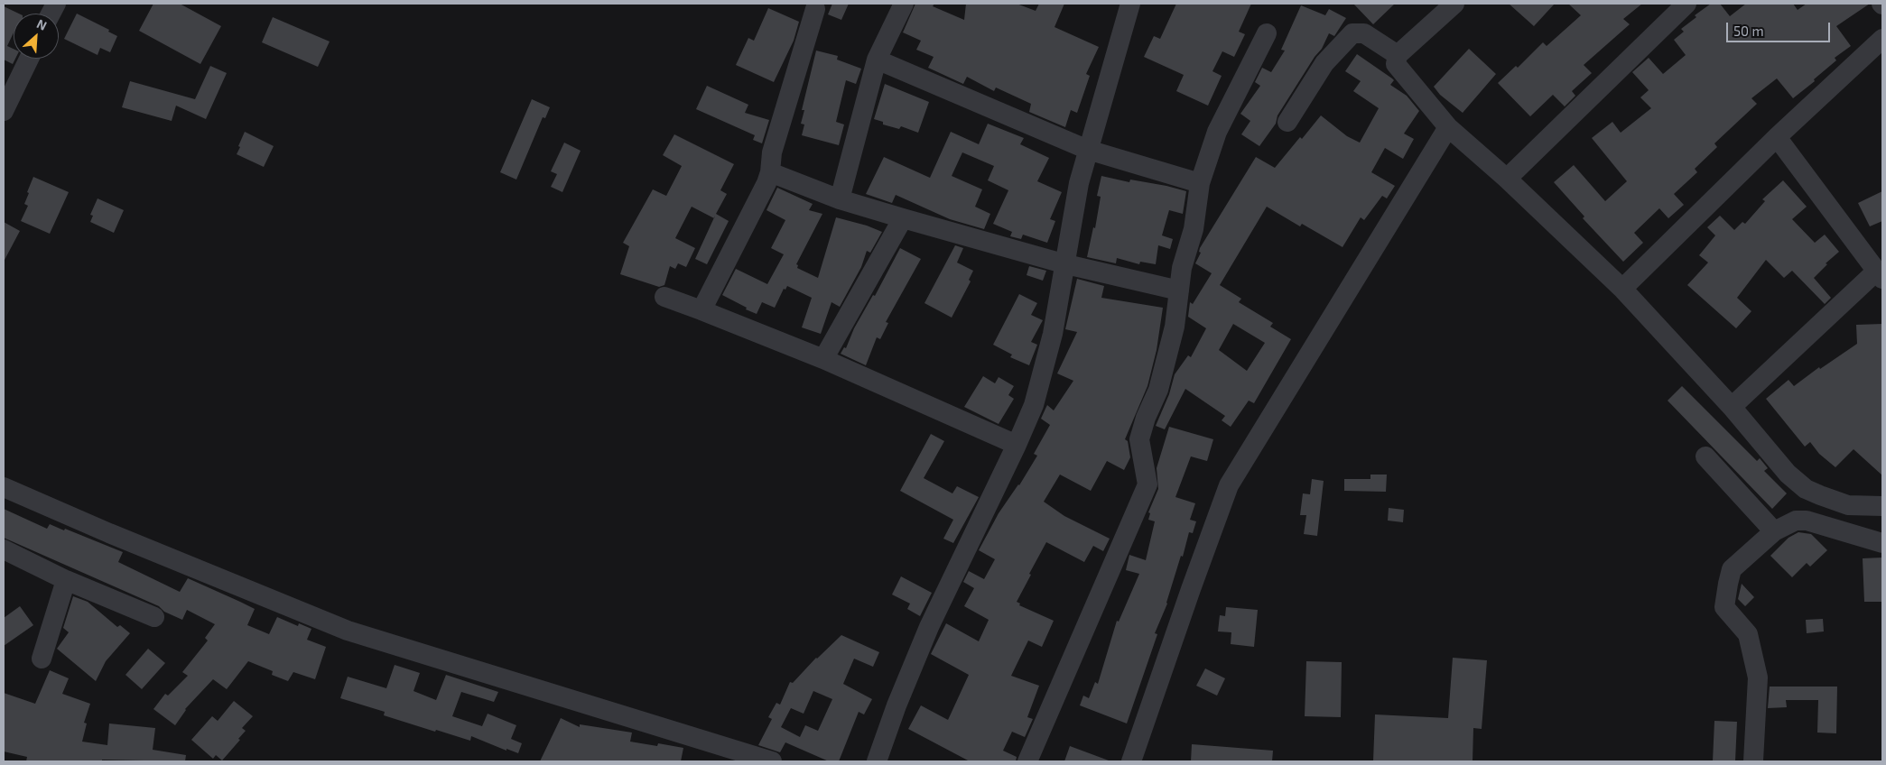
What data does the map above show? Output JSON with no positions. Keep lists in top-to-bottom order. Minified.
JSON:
{"scale_bar":"50 m","north":"top right"}
